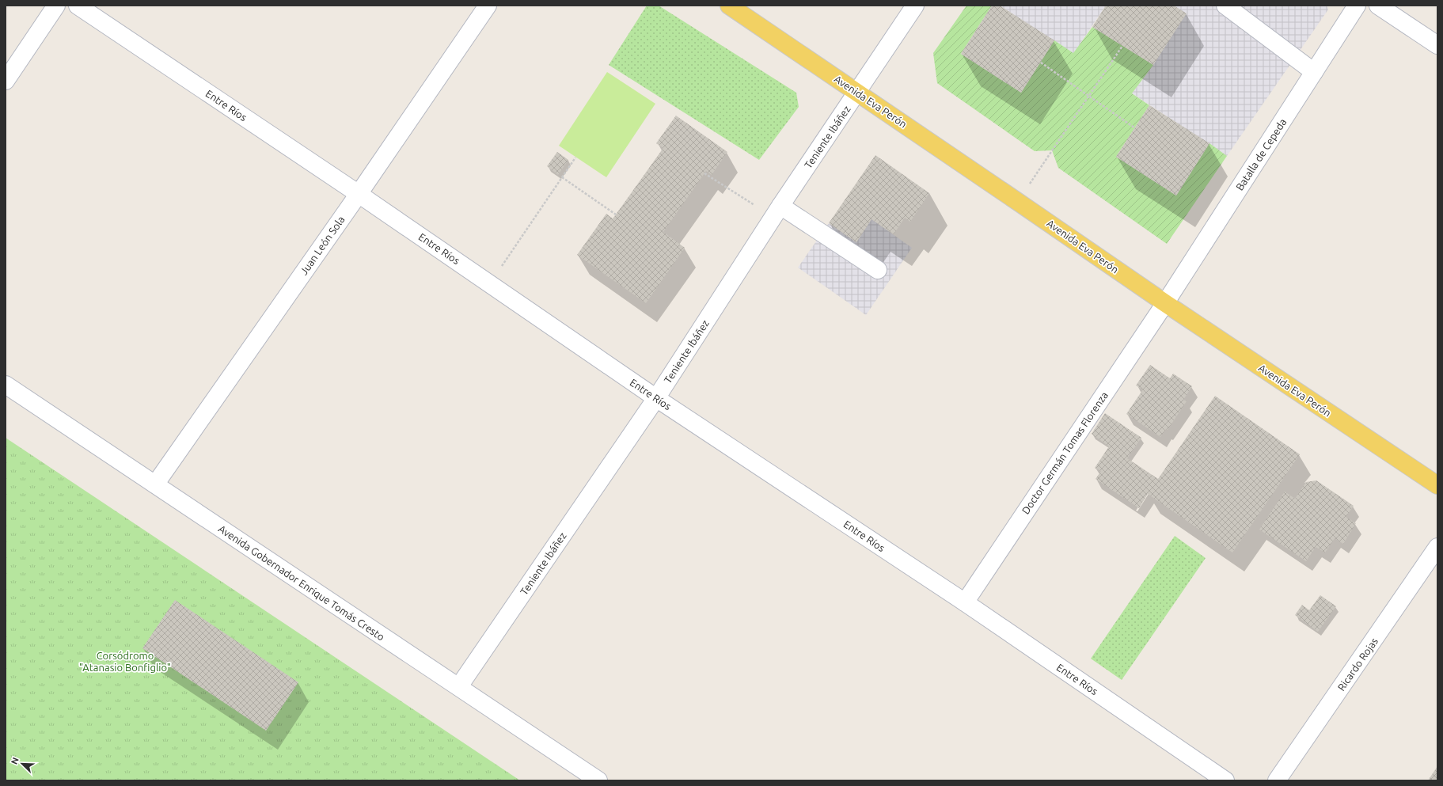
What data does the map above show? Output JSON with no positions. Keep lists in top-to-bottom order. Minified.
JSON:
{"streets":{"main road":["Avenida Eva Perón"],"street":["Entre Ríos","Teniente Ibáñez","Batalla de Cepeda","Juan León Sola","Doctor Germán Tomas Florenza","Avenida Gobernador Enrique Tomás Cresto","Ricardo Rojas"]},"crossings":[["Avenida Eva Perón","Teniente Ibáñez"],["Avenida Eva Perón","Batalla de Cepeda"],["Avenida Eva Perón","Doctor Germán Tomas Florenza"],["Entre Ríos","Teniente Ibáñez"],["Entre Ríos","Juan León Sola"],["Entre Ríos","Doctor Germán Tomas Florenza"],["Teniente Ibáñez","Avenida Gobernador Enrique Tomás Cresto"],["Batalla de Cepeda","Doctor Germán Tomas Florenza"],["Juan León Sola","Avenida Gobernador Enrique Tomás Cresto"]],"parks":["Corsódromo \"Atanasio Bonfiglio\""],"north":"top left"}
